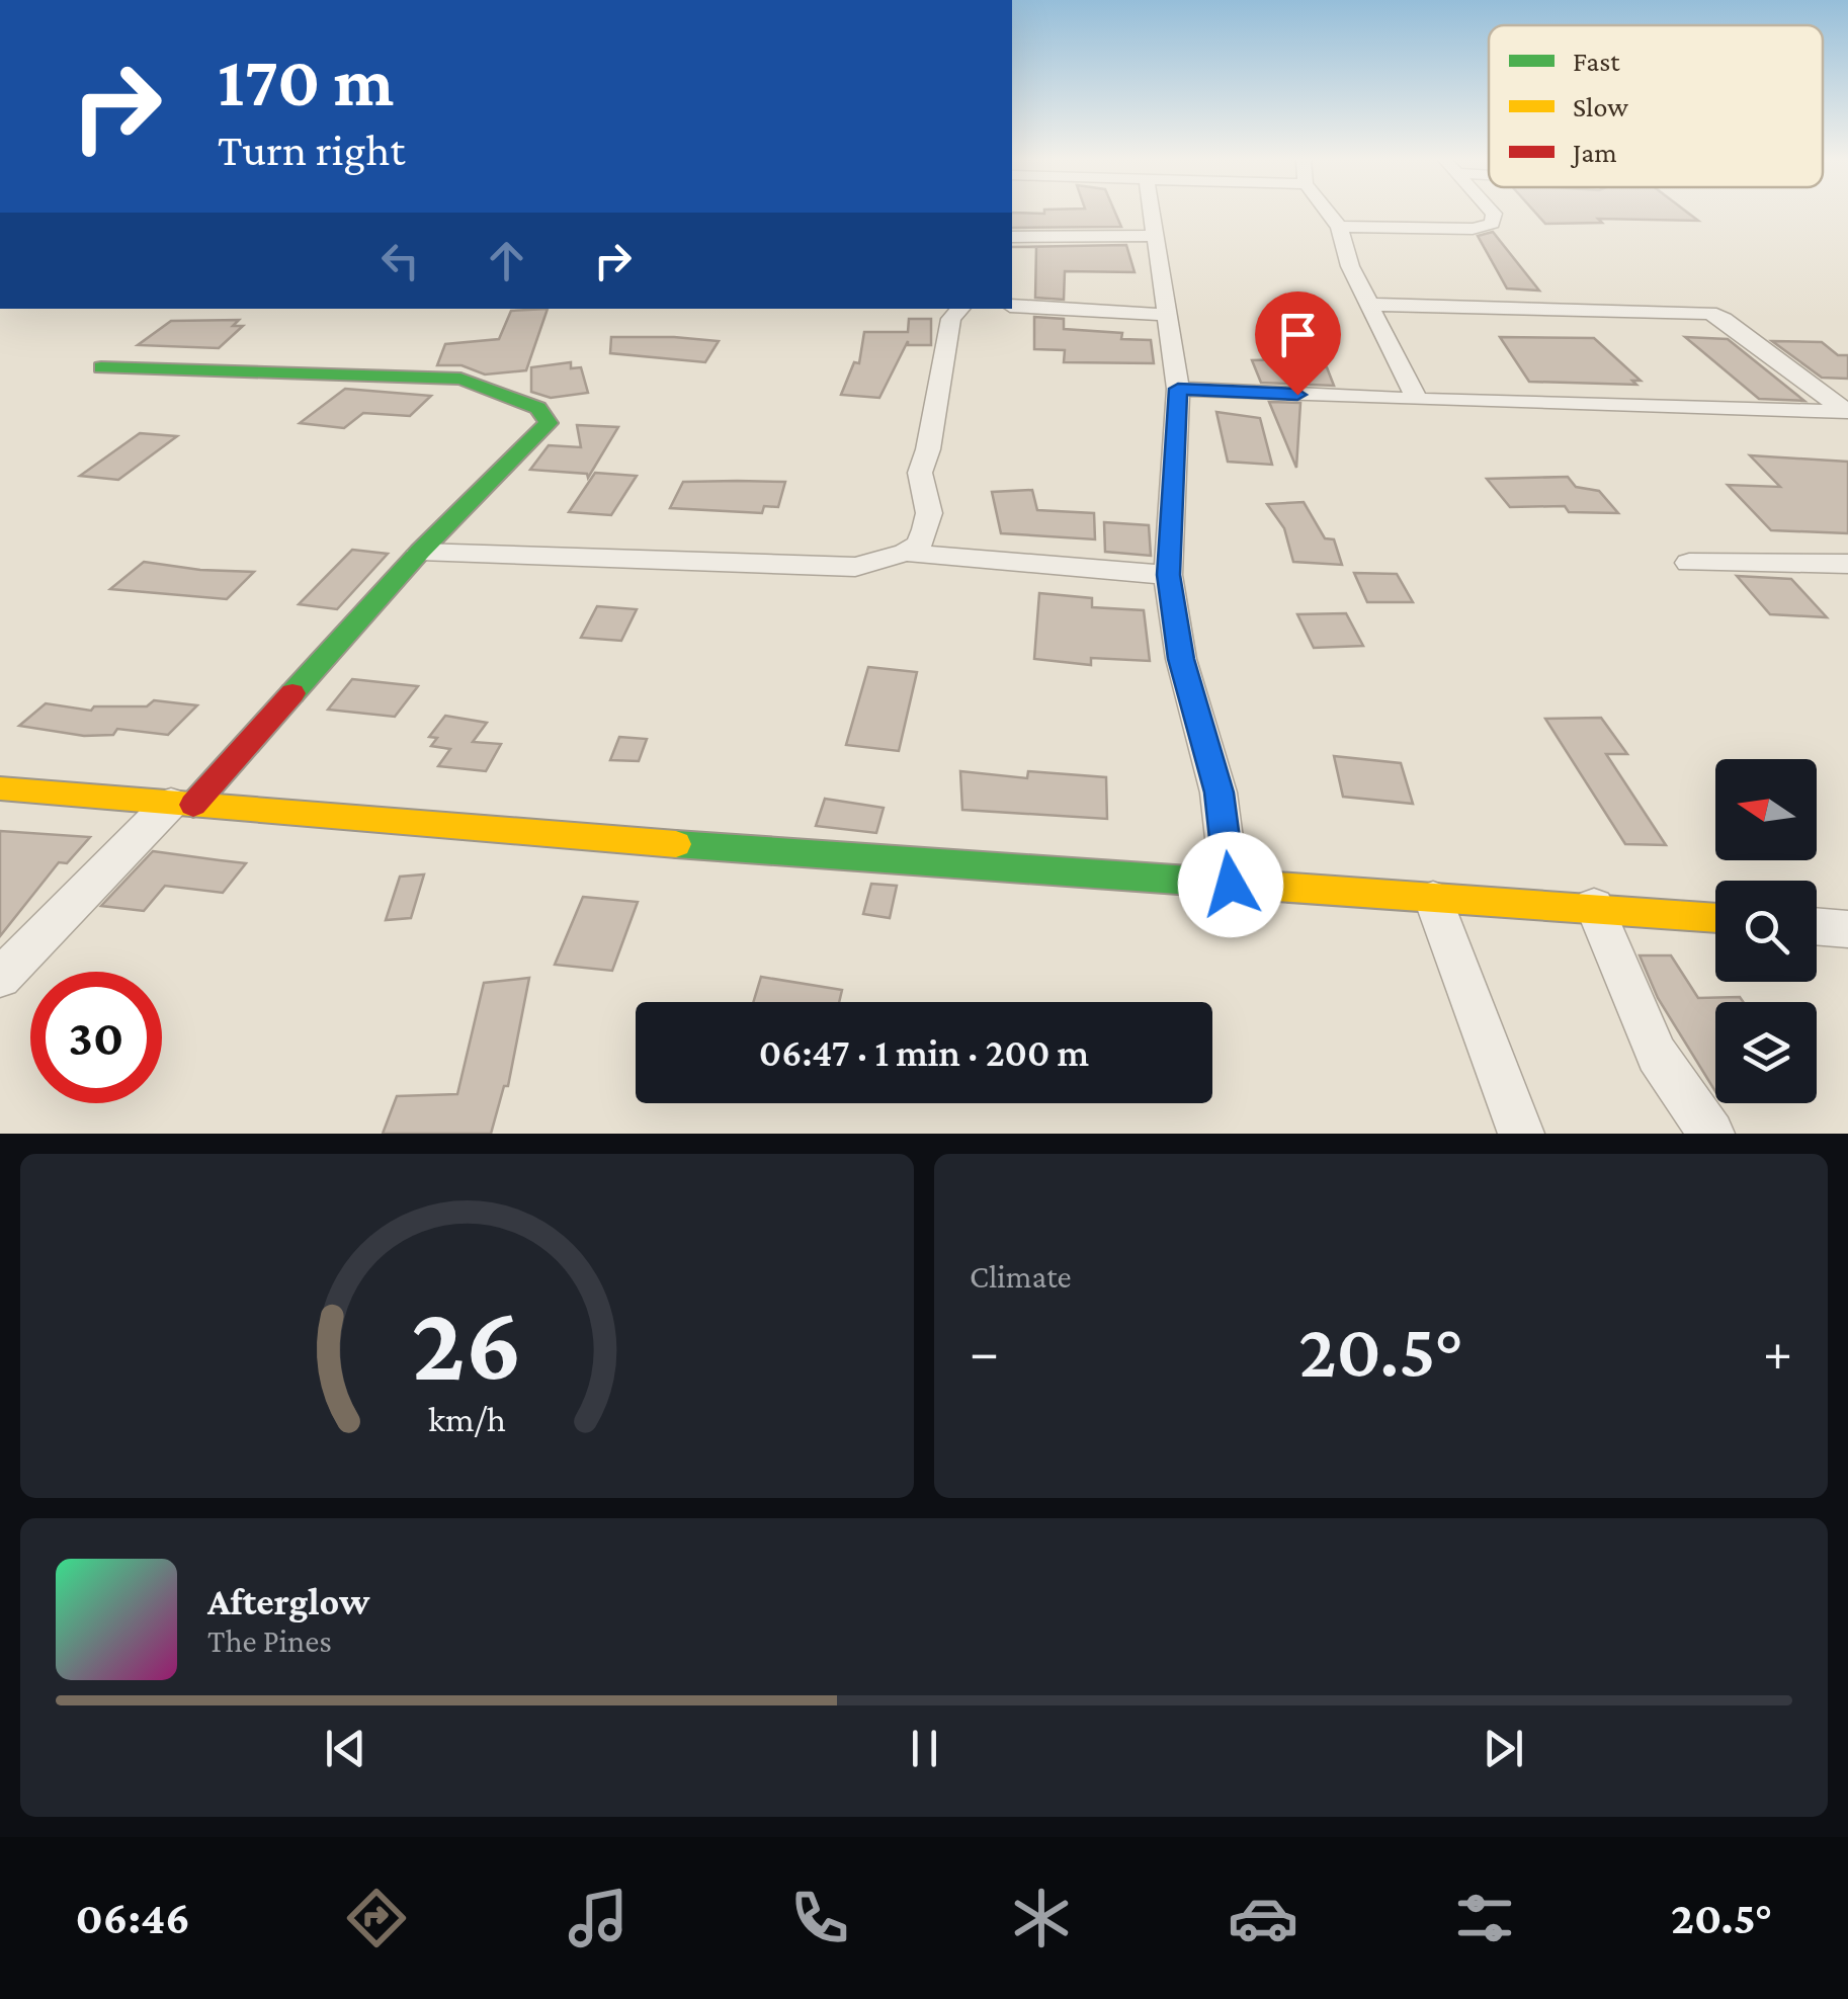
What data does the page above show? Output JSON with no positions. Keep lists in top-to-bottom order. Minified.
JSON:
{"legend":["Fast","Slow","Jam"],"north":"left","page":{"turn":["170 m","Turn right"],"limit":"30","trip":"06:47 · 1 min · 200 m","tile":"Climate","heat":["−","20.5°","+"],"song":["Afterglow","The Pines"],"tabs":["06:46","20.5°"],"gauge":["26","km/h"]}}
